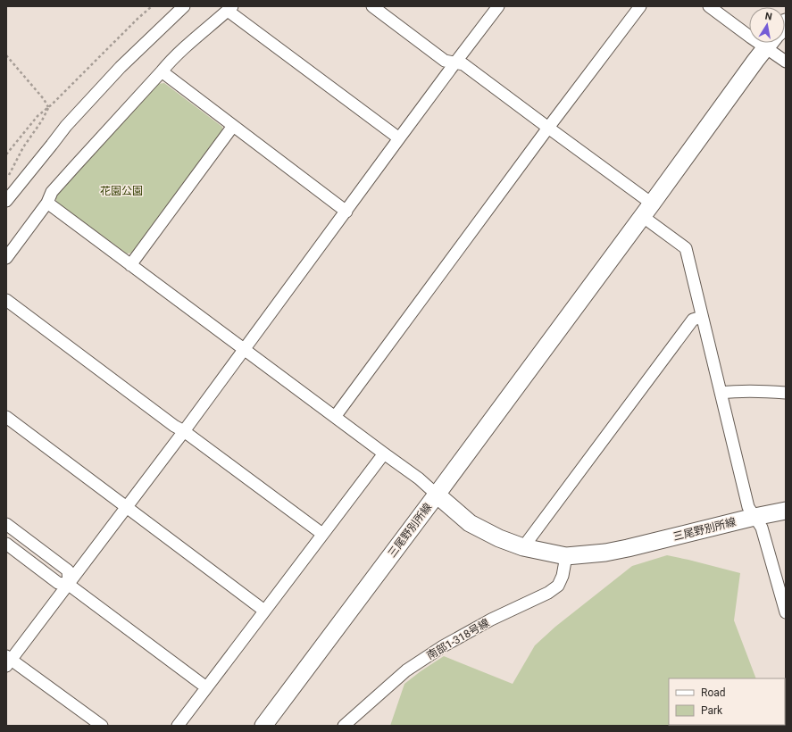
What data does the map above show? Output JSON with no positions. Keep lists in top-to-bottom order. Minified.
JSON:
{"streets":{"main road":["三尾野別所線"],"street":["南部1-318号線"]},"crossings":[["三尾野別所線","南部1-318号線"]],"parks":["花園公園"],"legend":["Road","Park"],"north":"top"}
